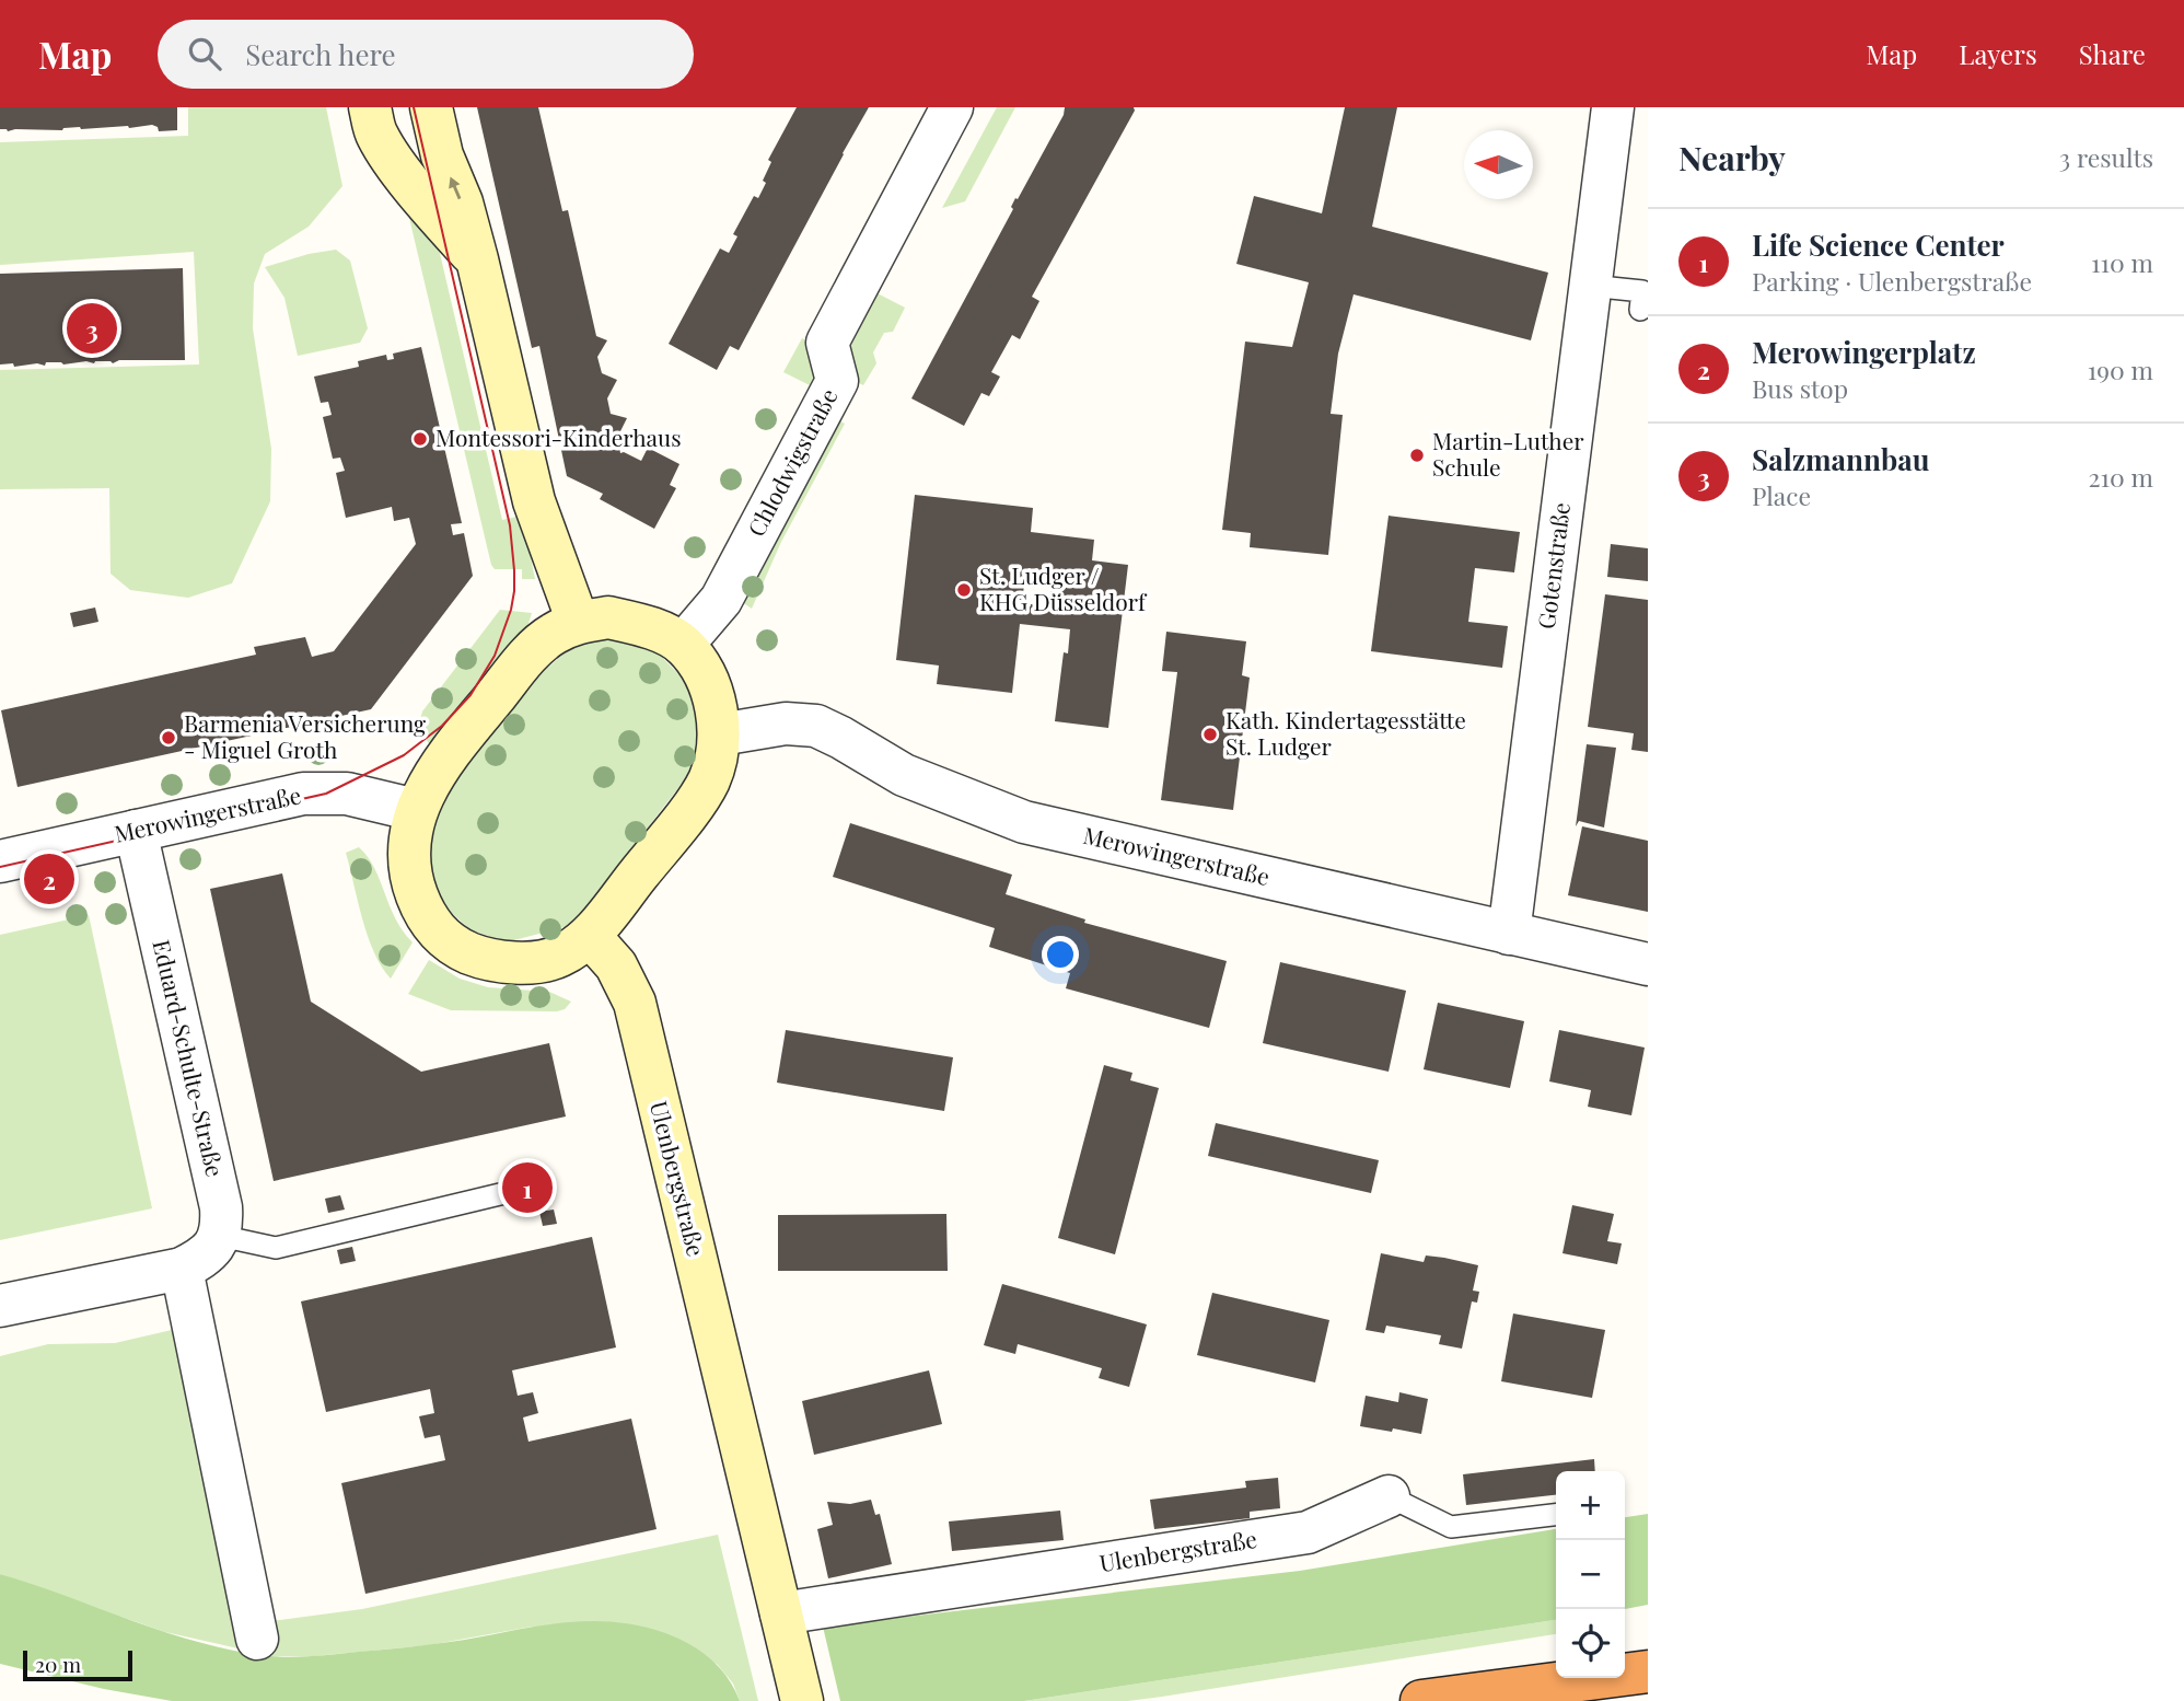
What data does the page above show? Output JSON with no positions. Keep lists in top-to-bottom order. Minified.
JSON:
{"streets":{"street":["Chlodwigstraße","Gotenstraße","Merowingerstraße","Eduard-Schulte-Straße","Ulenbergstraße"]},"crossings":[["Gotenstraße","Merowingerstraße"],["Merowingerstraße","Eduard-Schulte-Straße"]],"places":["Montessori-Kinderhaus","Martin-Luther Schule","St. Ludger / KHG Düsseldorf","Kath. Kindertagesstätte St. Ludger","Barmenia Versicherung - Miguel Groth"],"scale_bar":"20 m","north":"left","page":{"header":"Map","search":"Search here","nav":["Map","Layers","Share"],"heading":["Nearby","3 results"],"list":[{"mark":"1","name":"Life Science Center","note":"Parking · Ulenbergstraße","value":"110 m"},{"mark":"2","name":"Merowingerplatz","note":"Bus stop","value":"190 m"},{"mark":"3","name":"Salzmannbau","note":"Place","value":"210 m"}],"pins":["3","2","1"],"map_buttons":["+","−"],"scale":"20 m"}}
